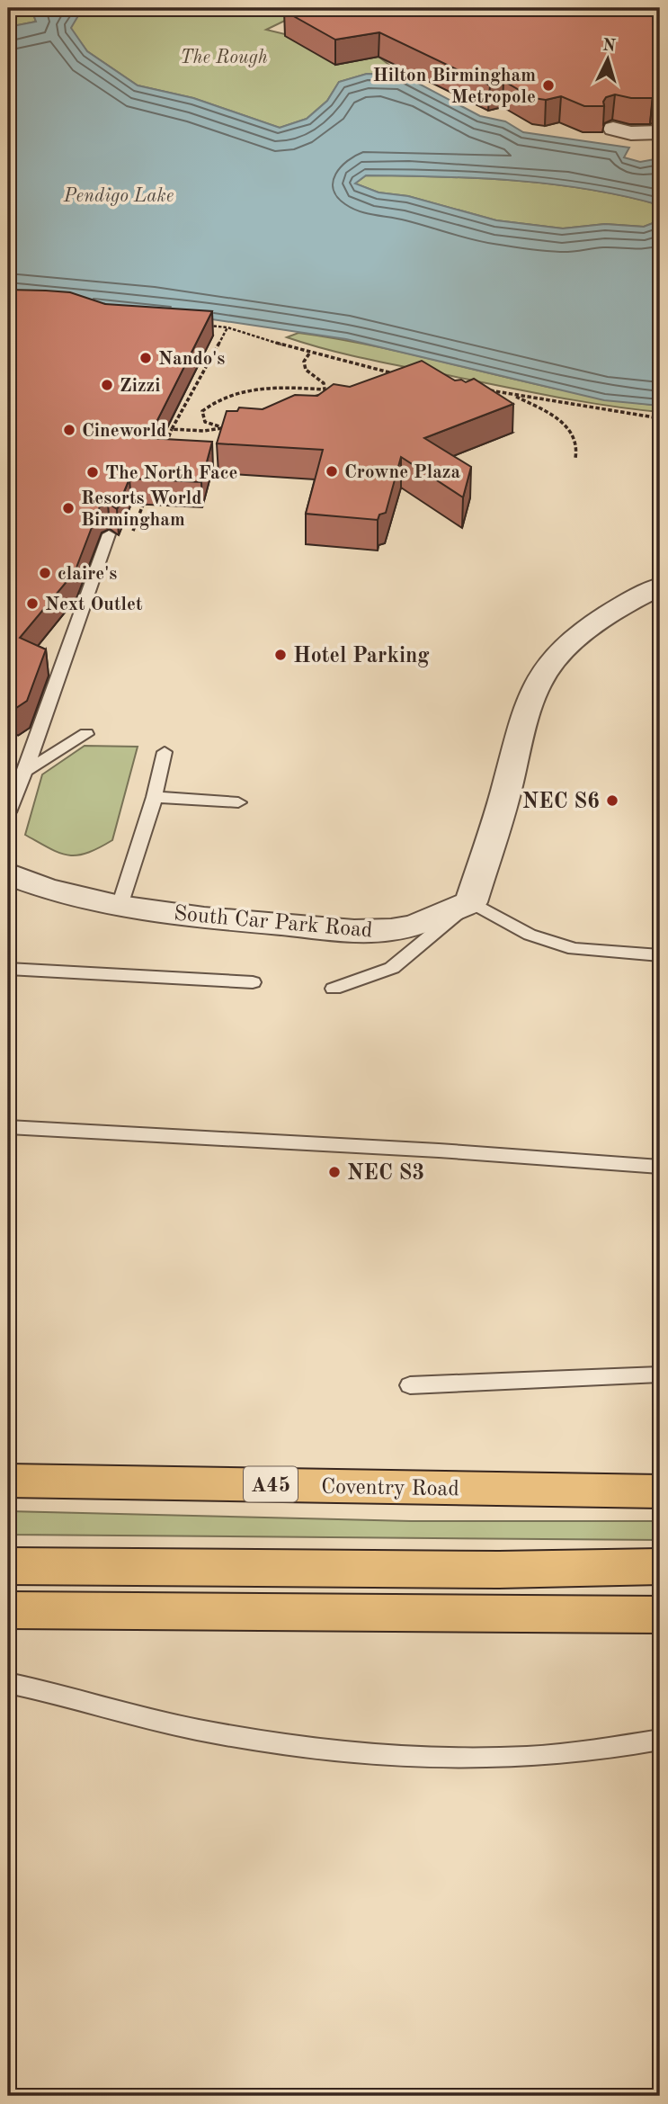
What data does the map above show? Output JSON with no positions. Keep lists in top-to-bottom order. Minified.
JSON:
{"streets":{"highway":["A45","Coventry Road"],"street":["South Car Park Road"]},"water":["Pendigo Lake"],"parks":["The Rough"],"places":["Hilton Birmingham Metropole","Nando's","Zizzi","Cineworld","Crowne Plaza","The North Face","Resorts World Birmingham","claire's","Next Outlet","Hotel Parking","NEC S6","NEC S3"],"north":"top"}
